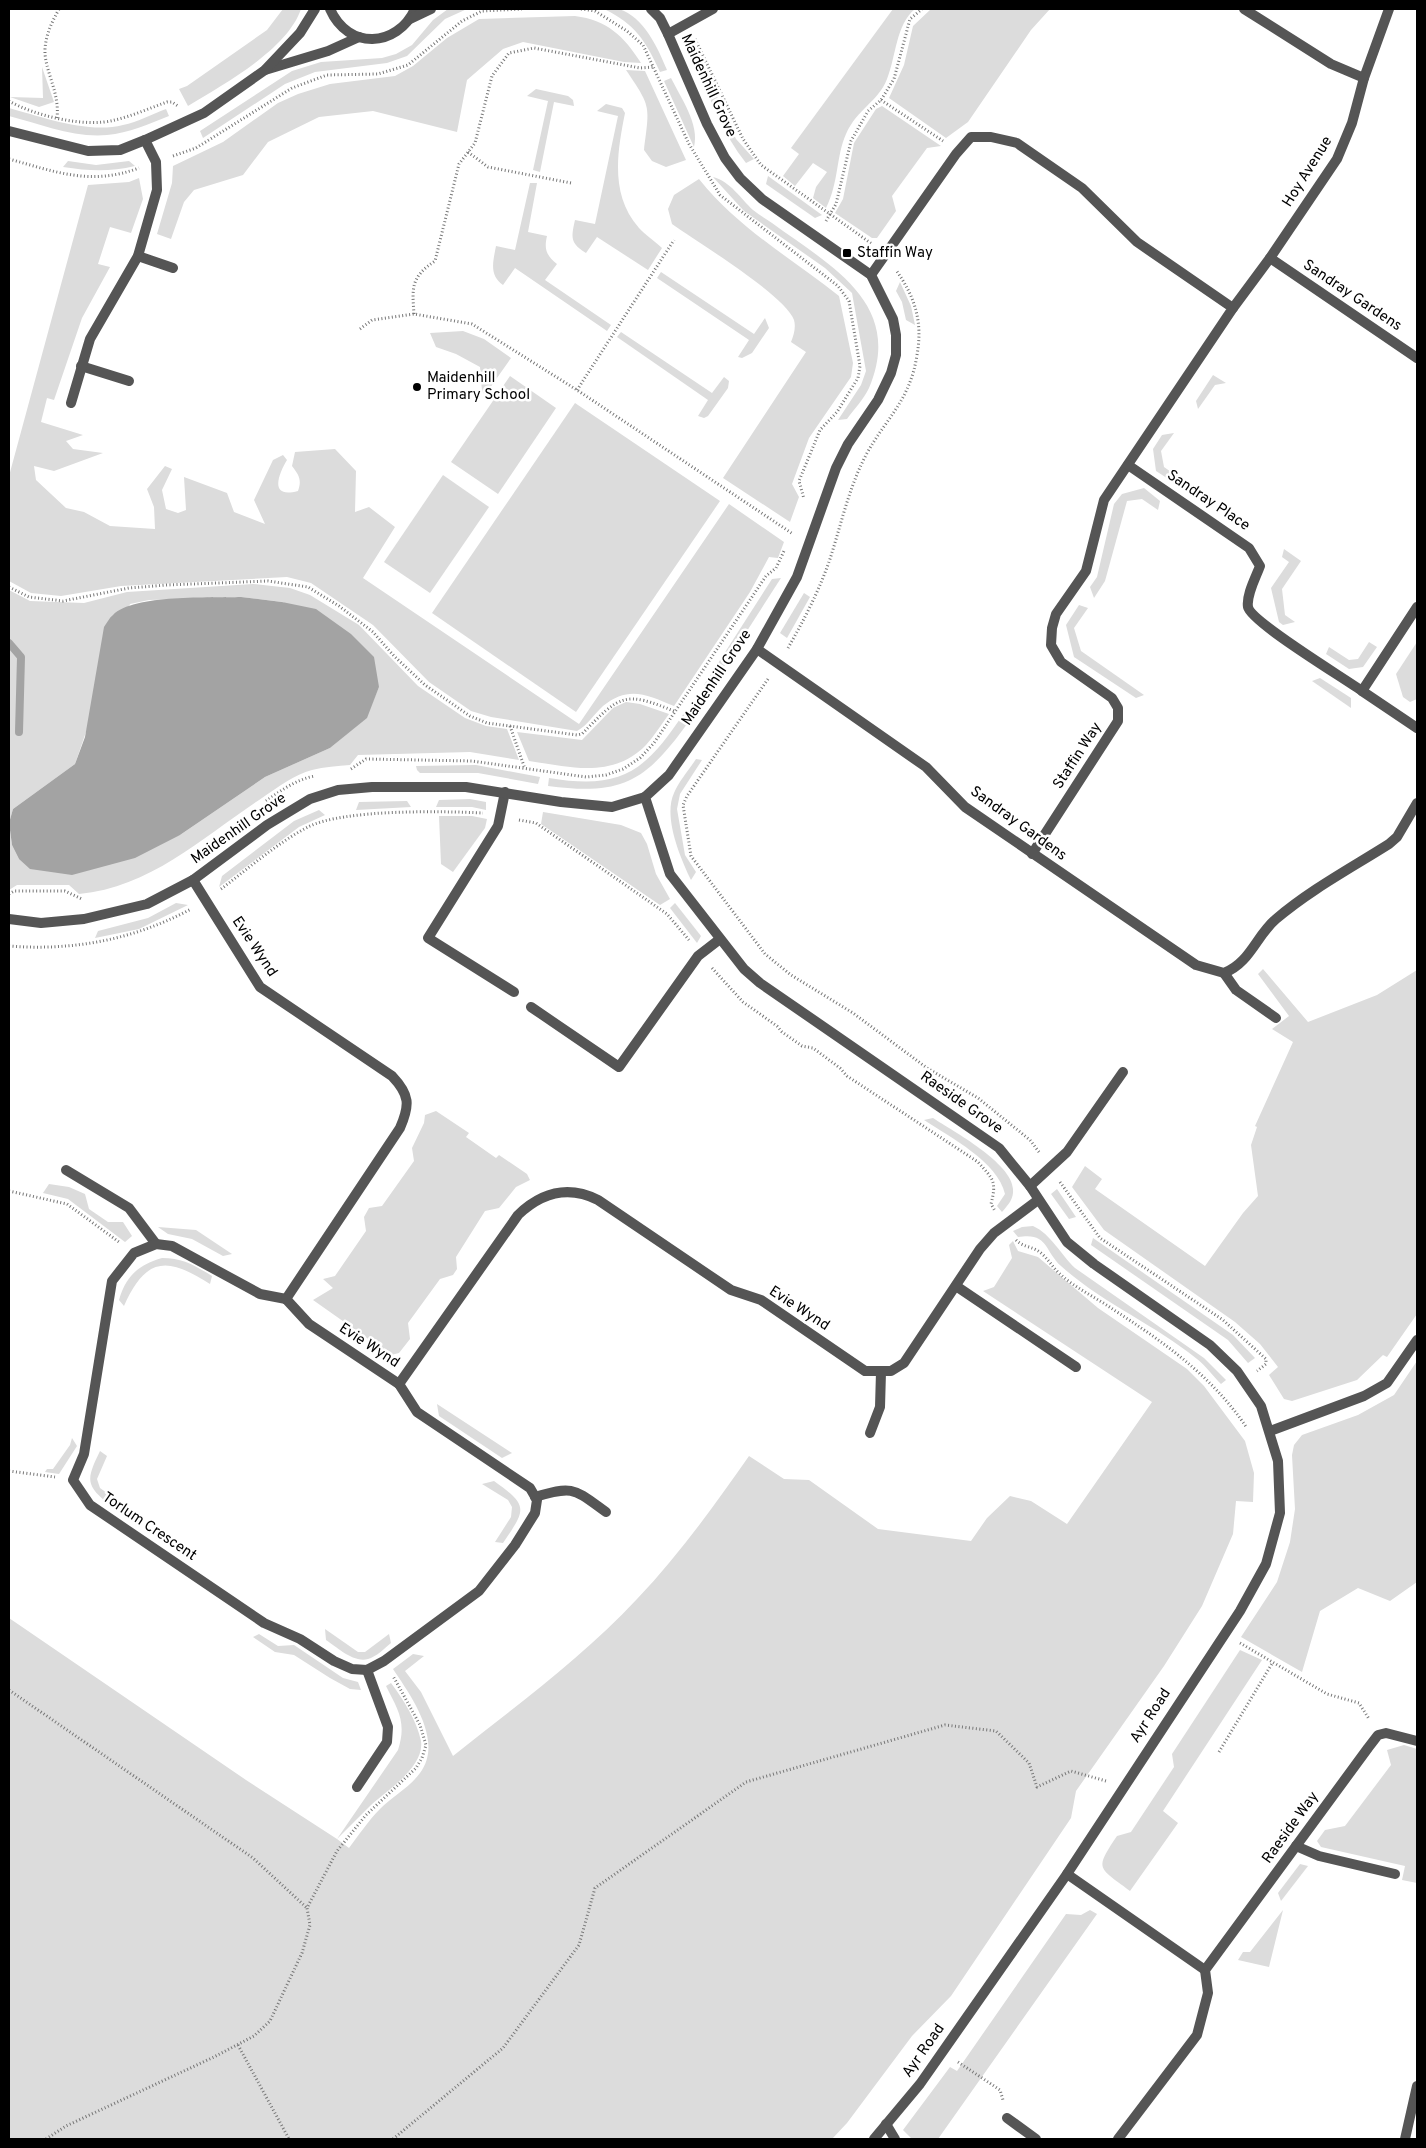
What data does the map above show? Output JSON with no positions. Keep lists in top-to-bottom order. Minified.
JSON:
{"streets":{"street":["Maidenhill Grove","Hoy Avenue","Sandray Gardens","Sandray Place","Staffin Way","Evie Wynd","Raeside Grove","Torlum Crescent","Ayr Road","Raeside Way"]},"crossings":[["Maidenhill Grove","Sandray Gardens"],["Maidenhill Grove","Evie Wynd"],["Maidenhill Grove","Raeside Grove"],["Hoy Avenue","Sandray Gardens"],["Hoy Avenue","Staffin Way"],["Sandray Gardens","Staffin Way"],["Sandray Place","Staffin Way"],["Raeside Grove","Ayr Road"]],"places":{"transit":["Staffin Way"],"other":["Maidenhill Primary School"]}}
